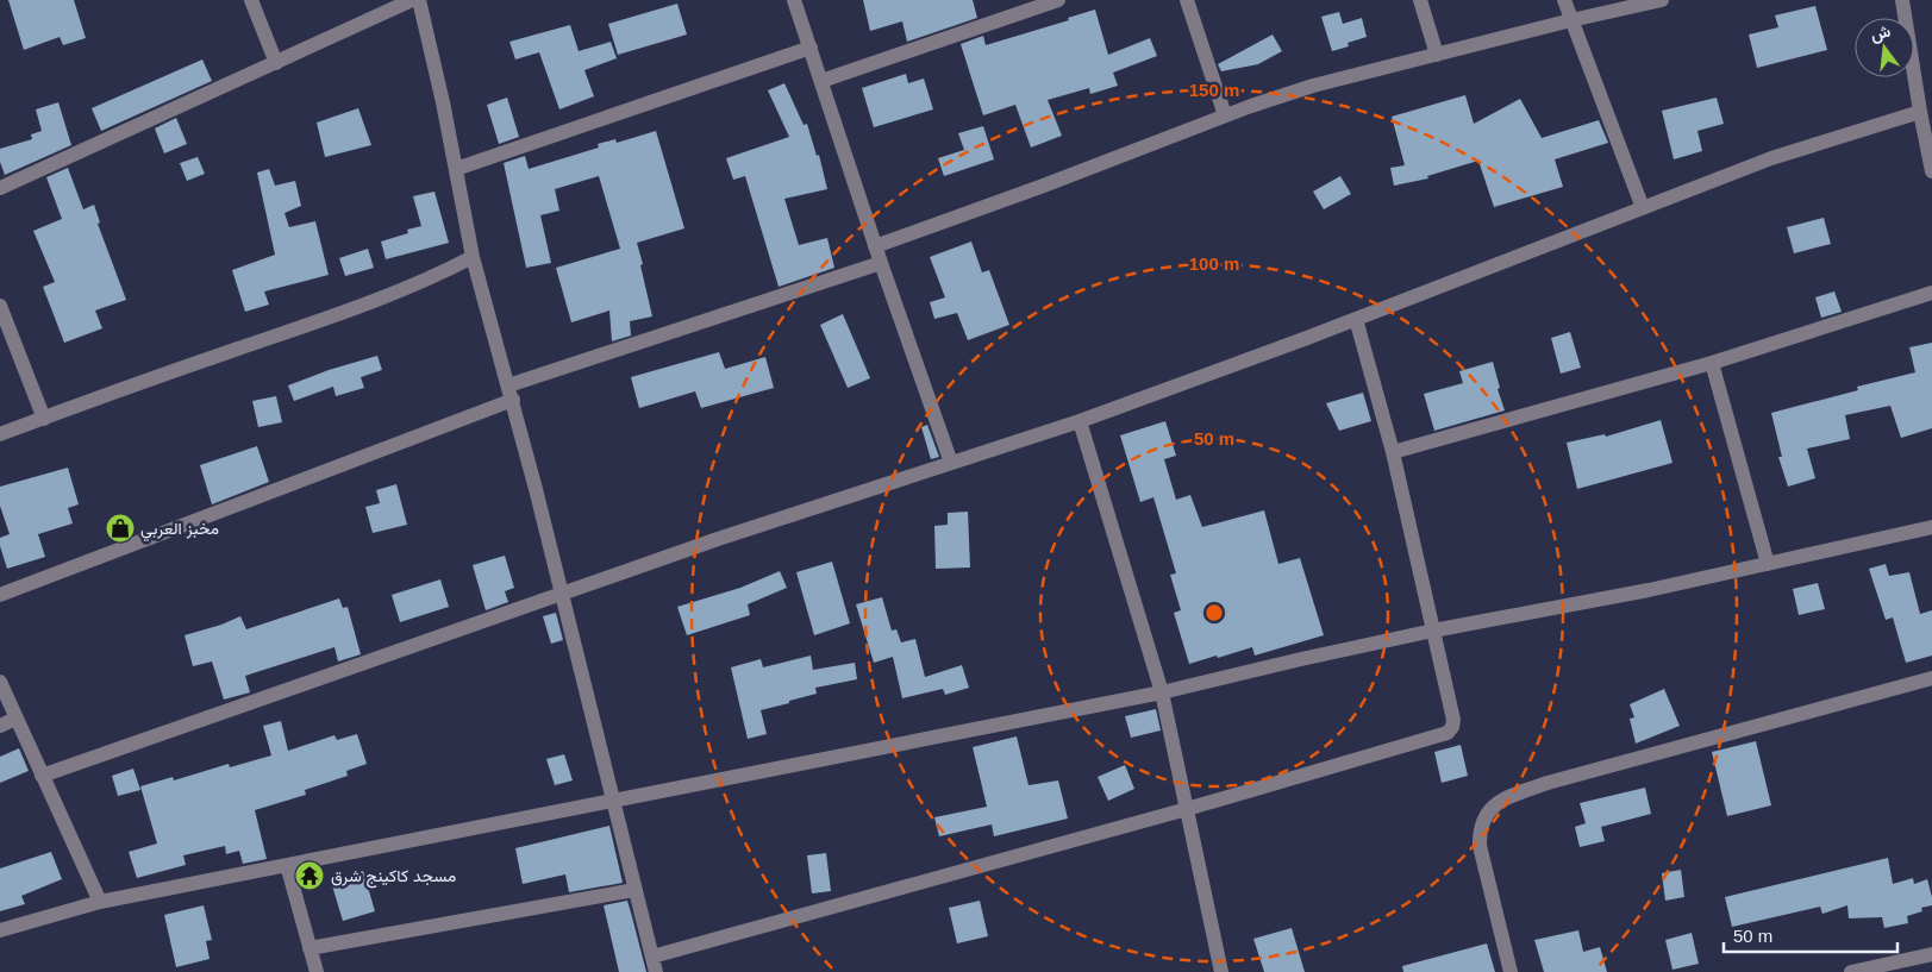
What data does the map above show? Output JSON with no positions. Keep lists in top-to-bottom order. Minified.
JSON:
{"places":{"shop":["مخبز العربي"],"temple":["مسجد كاكينج شرق"]},"scale_bar":"50 m","north":"top","rings":["150 m","100 m","50 m"]}
